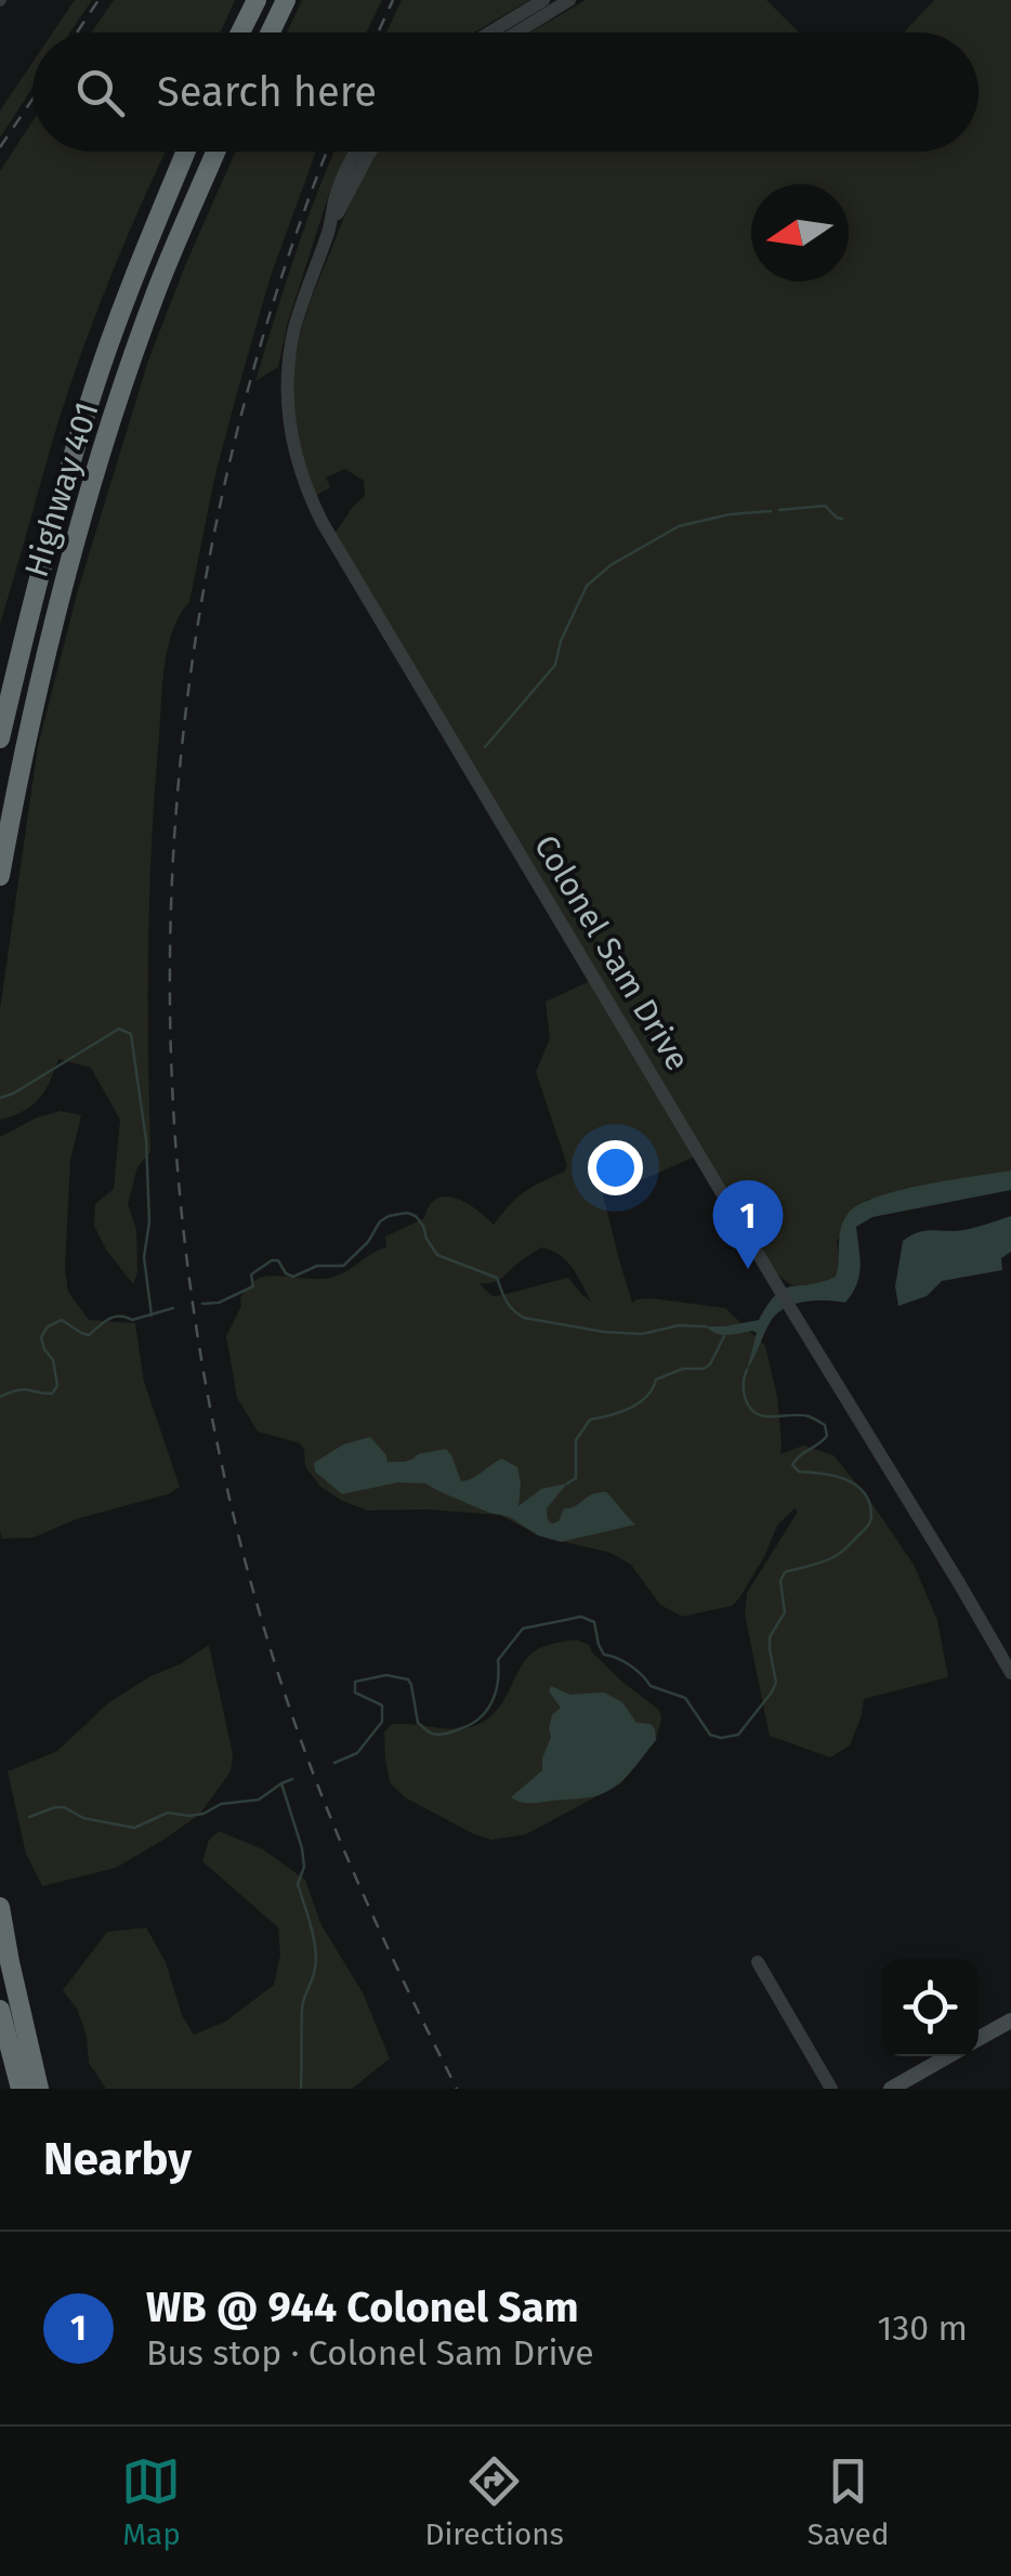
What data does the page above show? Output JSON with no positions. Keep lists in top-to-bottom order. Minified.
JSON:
{"streets":{"highway":["Highway 401"],"street":["Colonel Sam Drive"]},"north":"left","page":{"search":"Search here","pins":"1","heading":"Nearby","list":[{"mark":"1","name":"WB @ 944 Colonel Sam","note":"Bus stop · Colonel Sam Drive","value":"130 m"}],"nav":["Map","Directions","Saved"]}}
